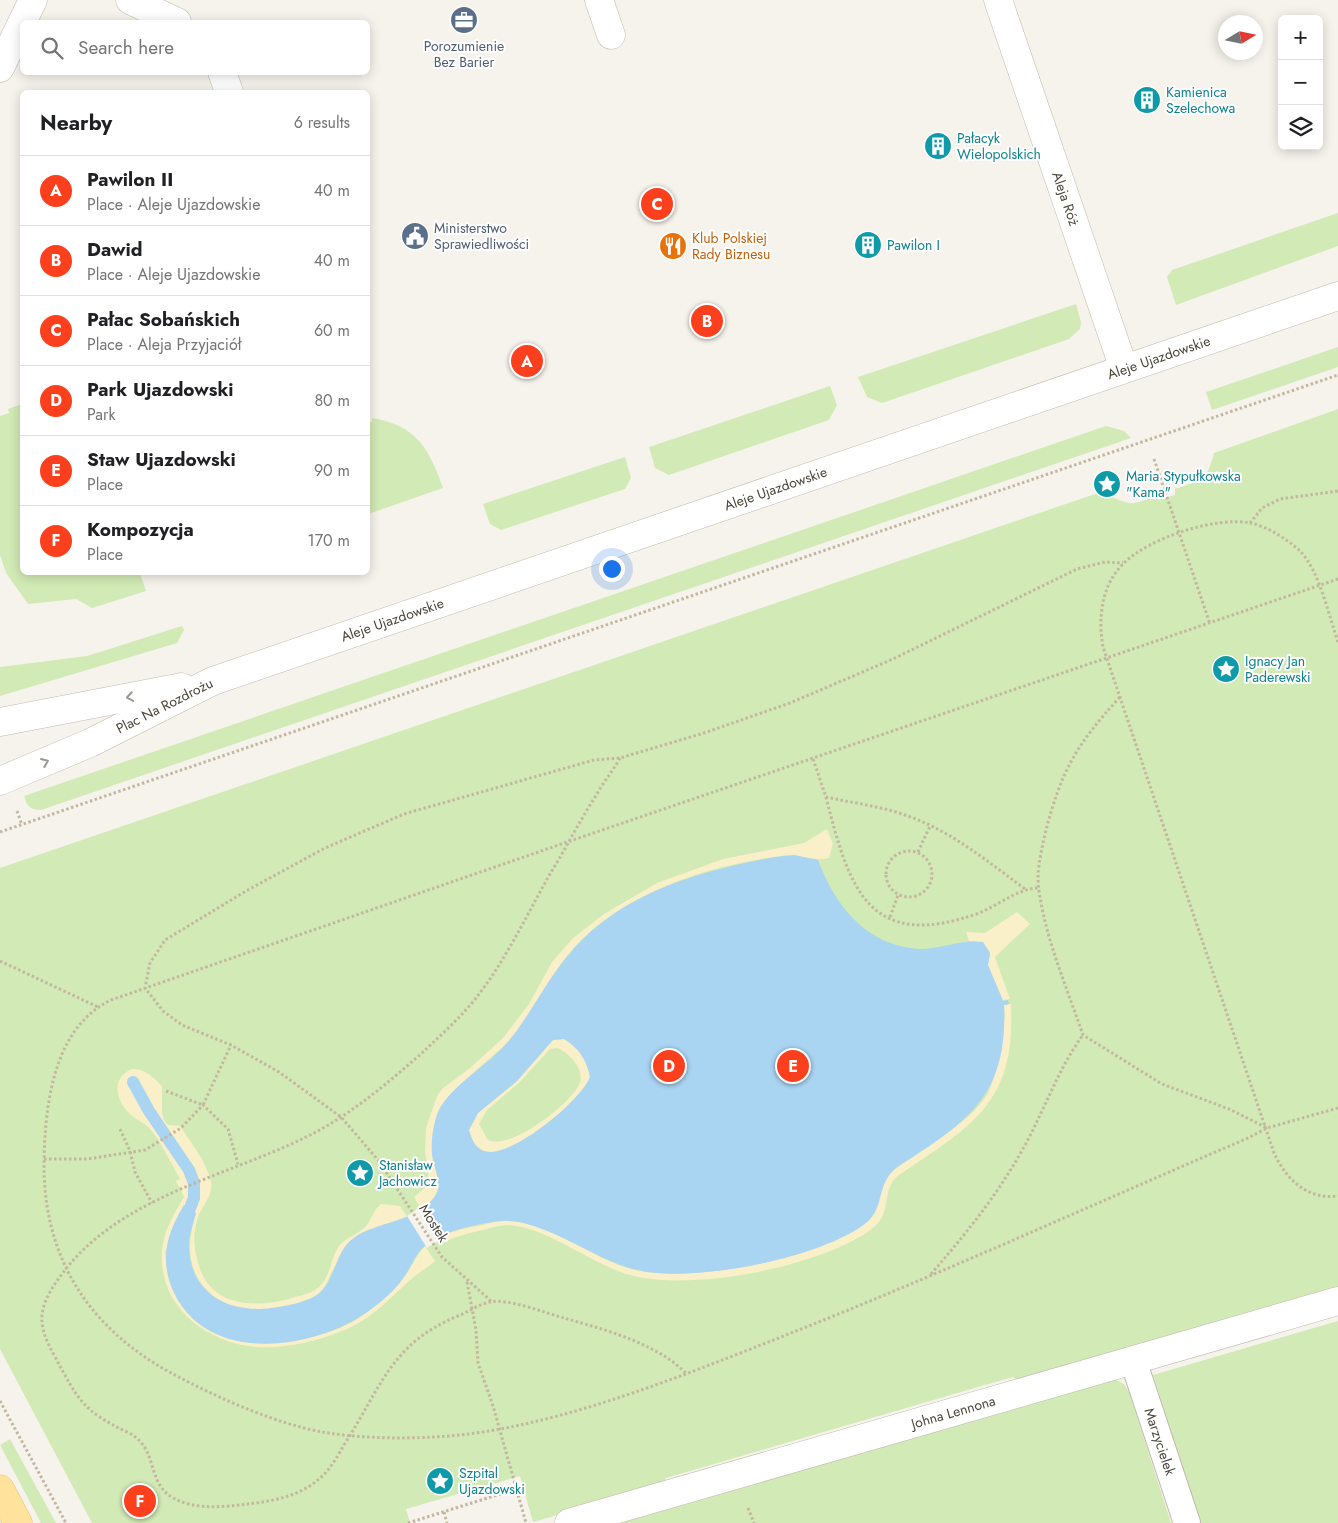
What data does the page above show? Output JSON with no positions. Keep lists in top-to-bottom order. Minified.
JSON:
{"streets":{"street":["Aleja Róż","Aleje Ujazdowskie","Plac Na Rozdrożu","Johna Lennona","Marzycielek"],"path":["Mostek"]},"crossings":[["Aleja Róż","Aleje Ujazdowskie"],["Aleje Ujazdowskie","Plac Na Rozdrożu"],["Johna Lennona","Marzycielek"]],"places":{"office":["Porozumienie Bez Barier"],"building":["Kamienica Szelechowa","Pałacyk Wielopolskich","Pawilon I"],"public building":["Ministerstwo Sprawiedliwości"],"restaurant":["Klub Polskiej Rady Biznesu"],"place":["Maria Stypułkowska \"Kama\"","Ignacy Jan Paderewski","Stanisław Jachowicz","Szpital Ujazdowski"]},"north":"right","page":{"map_buttons":["+","−"],"search":"Search here","heading":["Nearby","6 results"],"list":[{"mark":"A","name":"Pawilon II","note":"Place · Aleje Ujazdowskie","value":"40 m"},{"mark":"B","name":"Dawid","note":"Place · Aleje Ujazdowskie","value":"40 m"},{"mark":"C","name":"Pałac Sobańskich","note":"Place · Aleja Przyjaciół","value":"60 m"},{"mark":"D","name":"Park Ujazdowski","note":"Park","value":"80 m"},{"mark":"E","name":"Staw Ujazdowski","note":"Place","value":"90 m"},{"mark":"F","name":"Kompozycja","note":"Place","value":"170 m"}],"pins":["C","B","A","D","E","F"]}}
